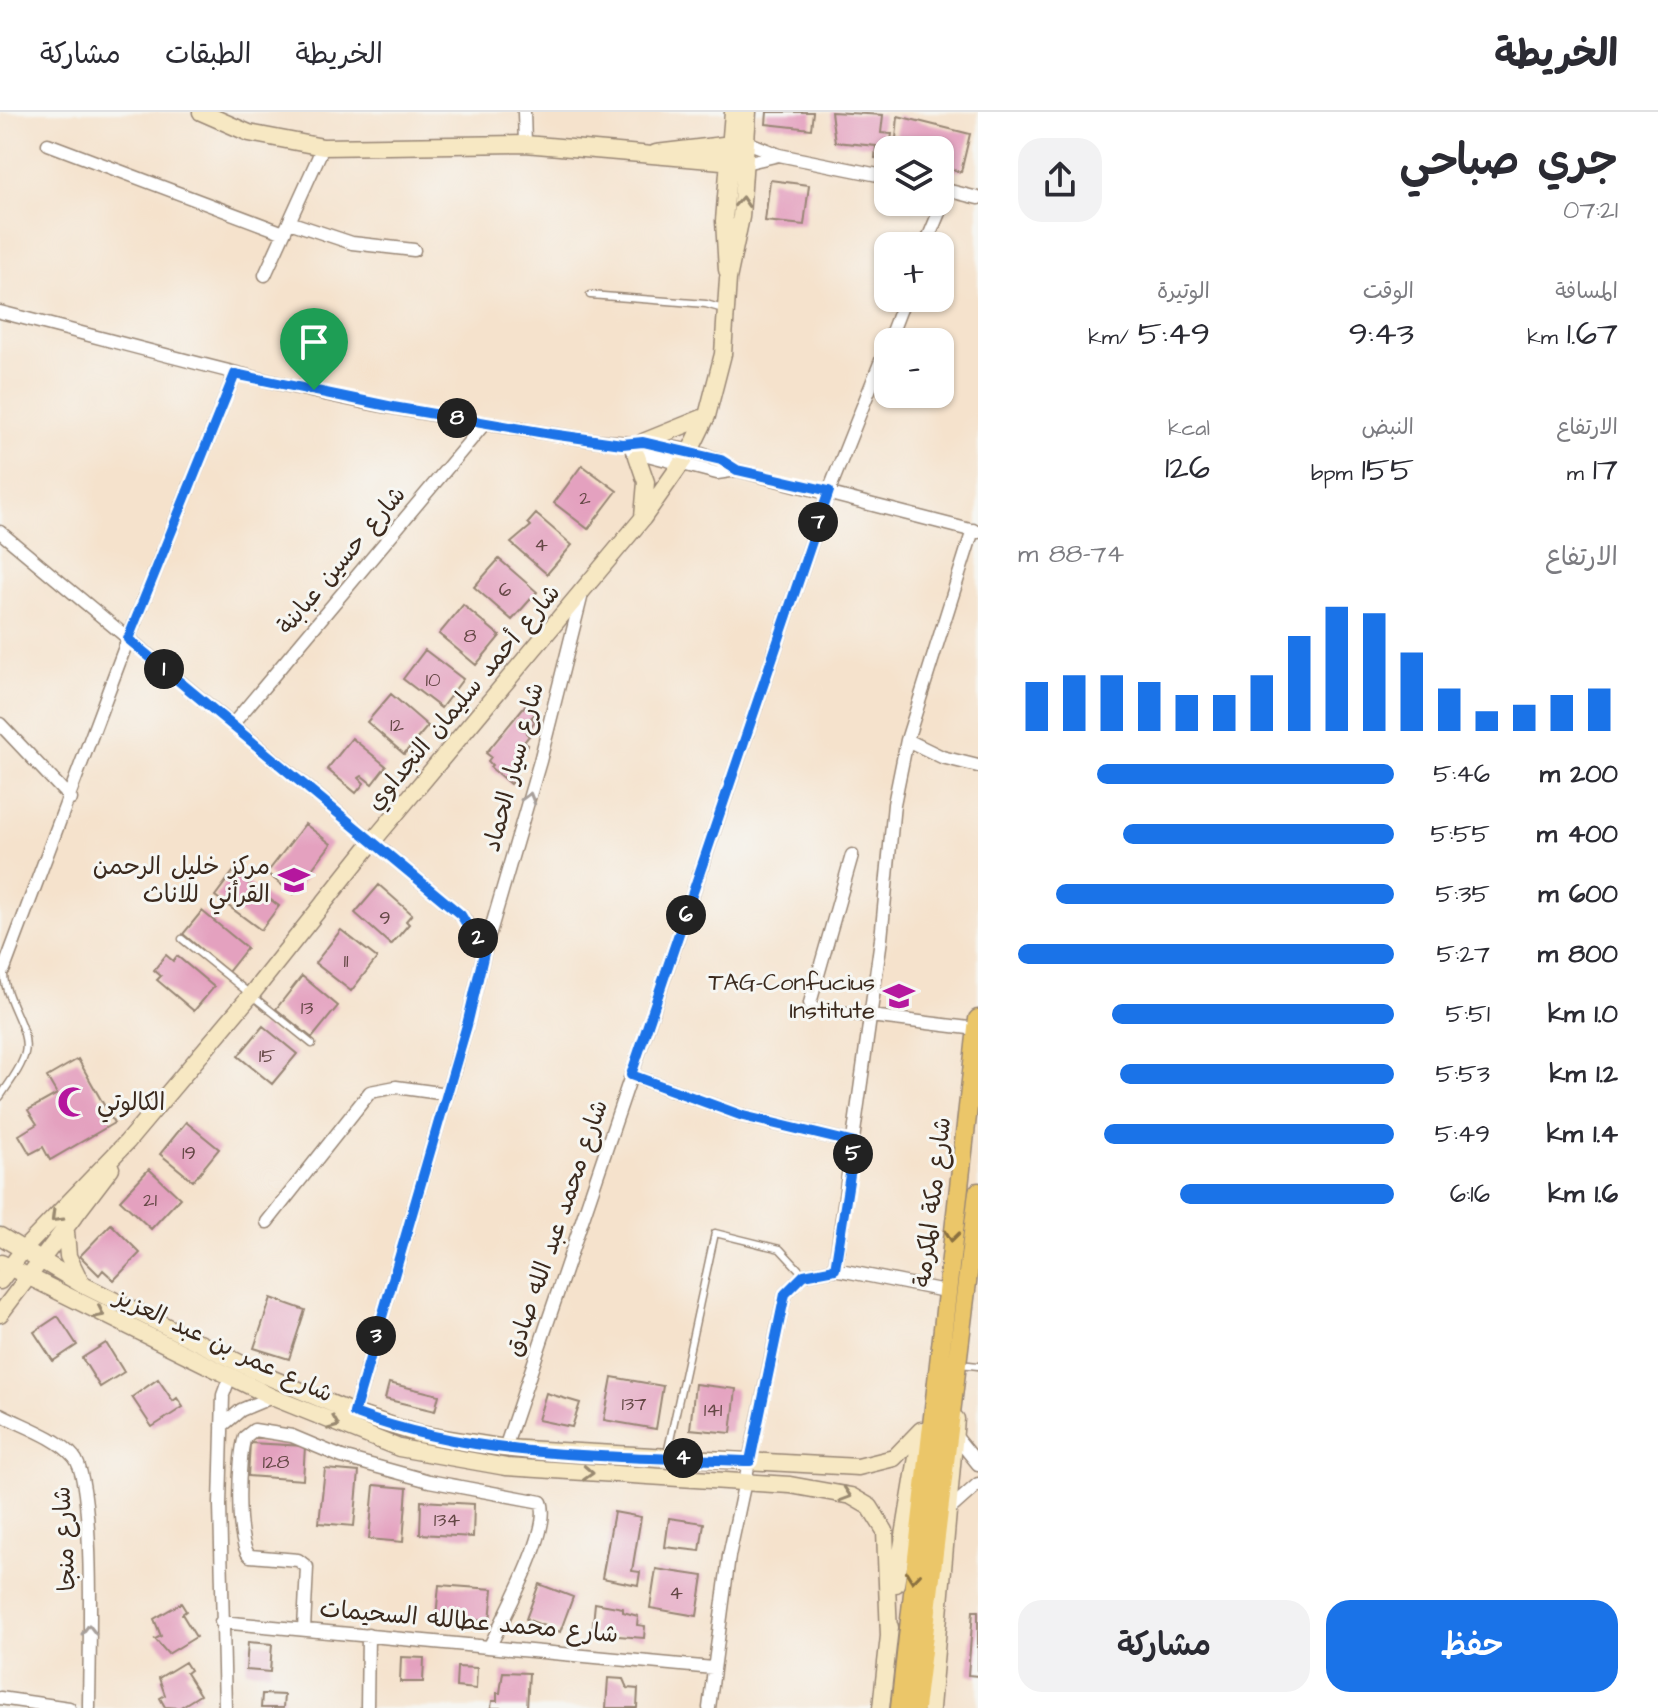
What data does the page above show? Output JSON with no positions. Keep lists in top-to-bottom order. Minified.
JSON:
{"streets":{"main road":["شارع مكة المكرمة"],"street":["شارع حسين عبابنة","شارع أحمد سليمان النجداوي","شارع سيار الحماد","شارع محمد عبد الله صادق","شارع عمر بن عبد العزيز","شارع منجا","شارع محمد عطالله السحيمات"]},"crossings":[["شارع أحمد سليمان النجداوي","شارع سيار الحماد"],["شارع أحمد سليمان النجداوي","شارع عمر بن عبد العزيز"],["شارع سيار الحماد","شارع عمر بن عبد العزيز"],["شارع مكة المكرمة","شارع عمر بن عبد العزيز"],["شارع محمد عبد الله صادق","شارع عمر بن عبد العزيز"]],"one_way":["شارع سيار الحماد","شارع منجا"],"places":{"school or university":["مركز خليل الرحمن القرأني للاناث","TAG-Confucius Institute"],"mosque":["الكالوتي"]},"house_numbers":["2","4","6","8","10","12","9","11","13","15","19","21","137","141","128","134","4"],"page":{"header":"الخريطة","nav":["الخريطة","الطبقات","مشاركة"],"heading":["جري صباحي","07:21"],"map_buttons":["+","−"],"stats":[["المسافة","1.67 km"],["الوقت","9:43"],["الوتيرة","5:49 /km"],["الارتفاع","17 m"],["النبض","155 bpm"],["kcal","126"]],"pins":["8","7","1","6","2","5","3","4"],"chart":["الارتفاع","74–88 m"],"list":[{"name":"200 m","note":"5:46"},{"name":"400 m","note":"5:55"},{"name":"600 m","note":"5:35"},{"name":"800 m","note":"5:27"},{"name":"1.0 km","note":"5:51"},{"name":"1.2 km","note":"5:53"},{"name":"1.4 km","note":"5:49"},{"name":"1.6 km","note":"6:16"}],"buttons":["حفظ","مشاركة"]}}
